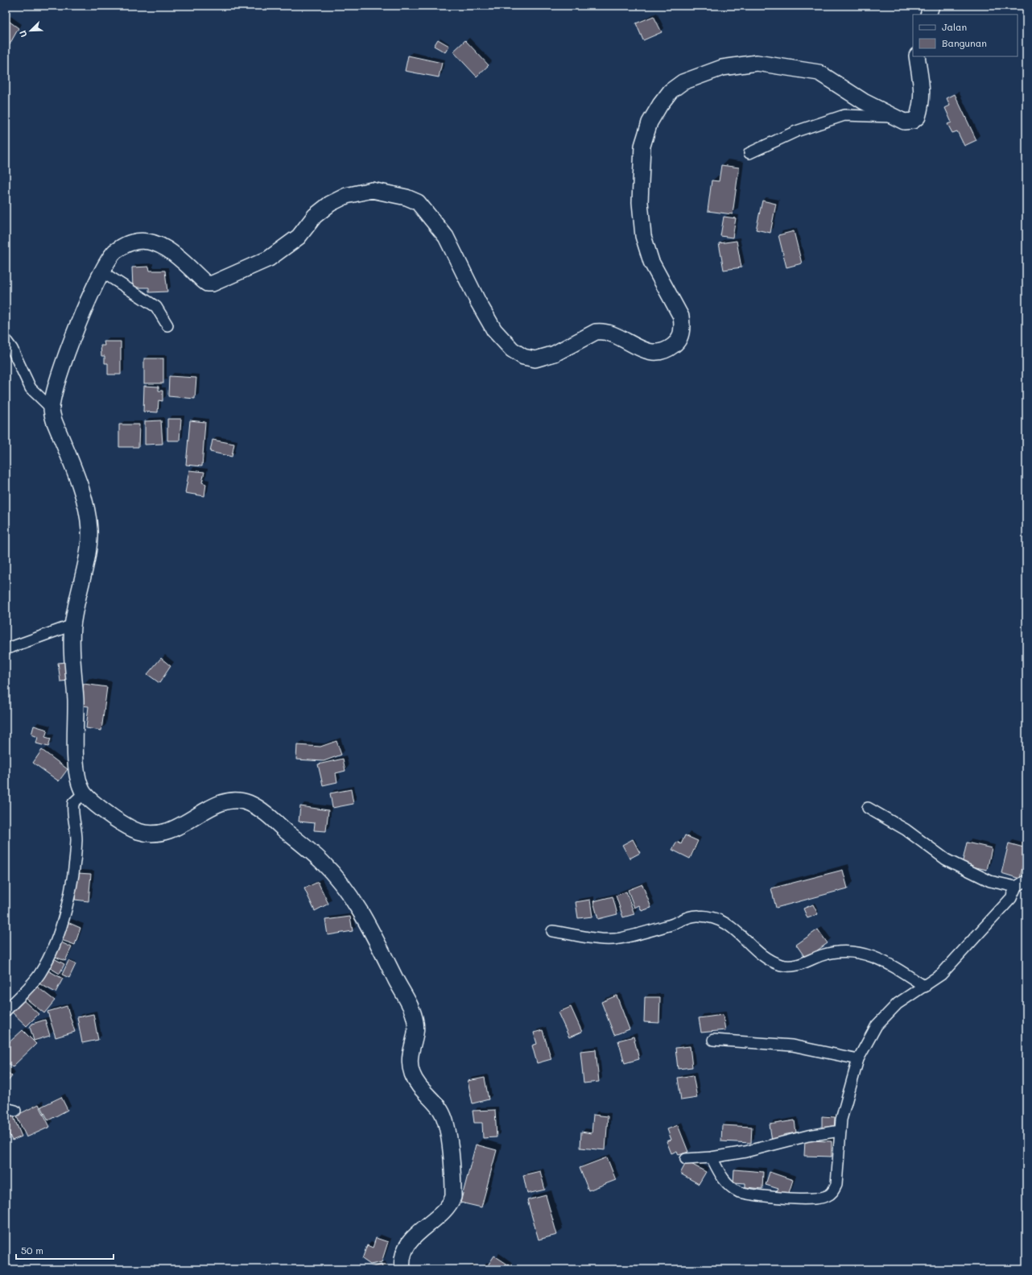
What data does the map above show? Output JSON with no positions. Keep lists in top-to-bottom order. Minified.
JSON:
{"legend":["Jalan","Bangunan"],"scale_bar":"50 m","north":"bottom left"}
